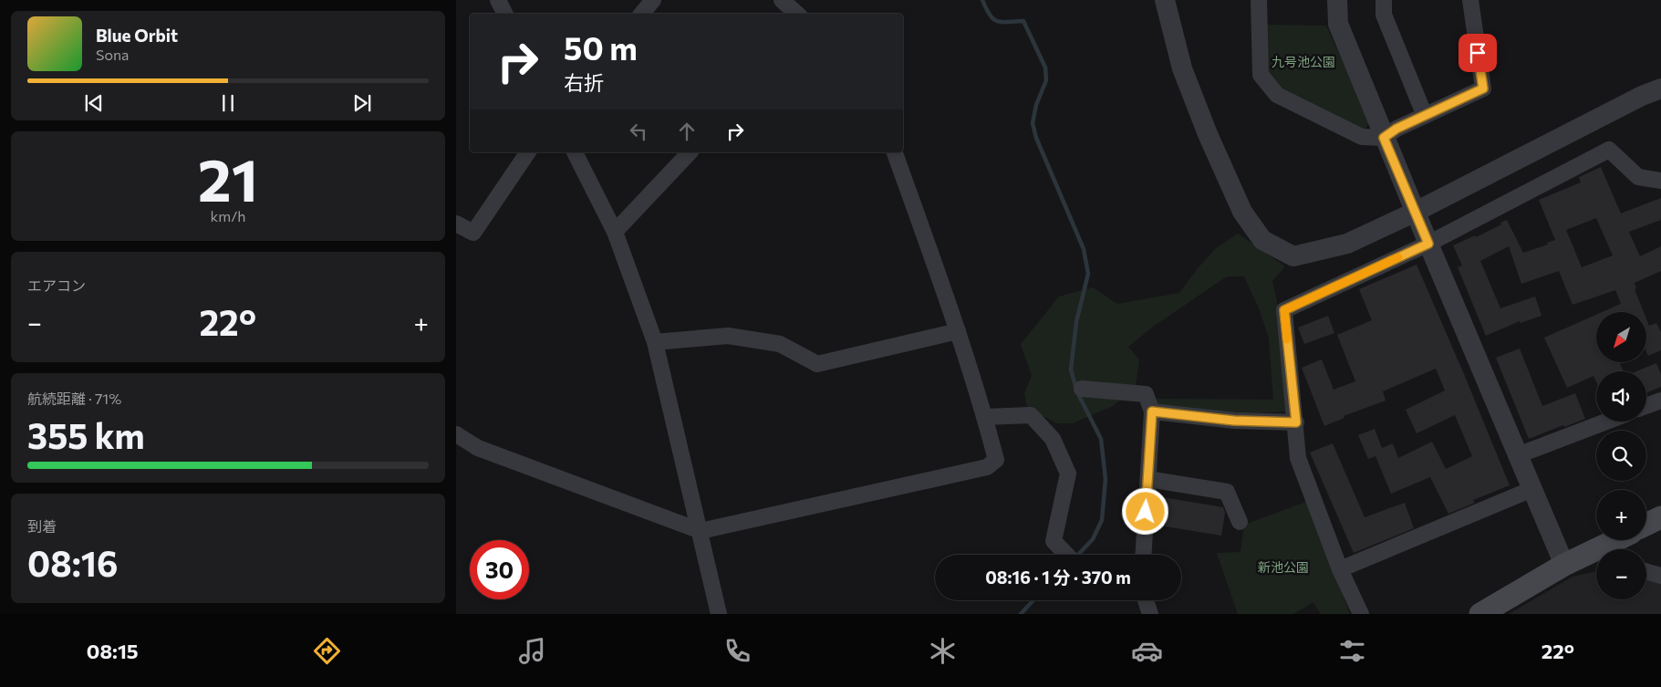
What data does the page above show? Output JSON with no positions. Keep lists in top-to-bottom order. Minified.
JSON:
{"parks":["九号池公園","新池公園"],"north":"bottom left","page":{"turn":["50 m","右折"],"song":["Blue Orbit","Sona"],"tile":[["21","km/h"],"エアコン",["航続距離 · 71%","355 km"],["到着","08:16"]],"heat":["−","22°","+"],"map_buttons":["+","−"],"limit":"30","trip":"08:16 · 1 分 · 370 m","tabs":["08:15","22°"]}}
